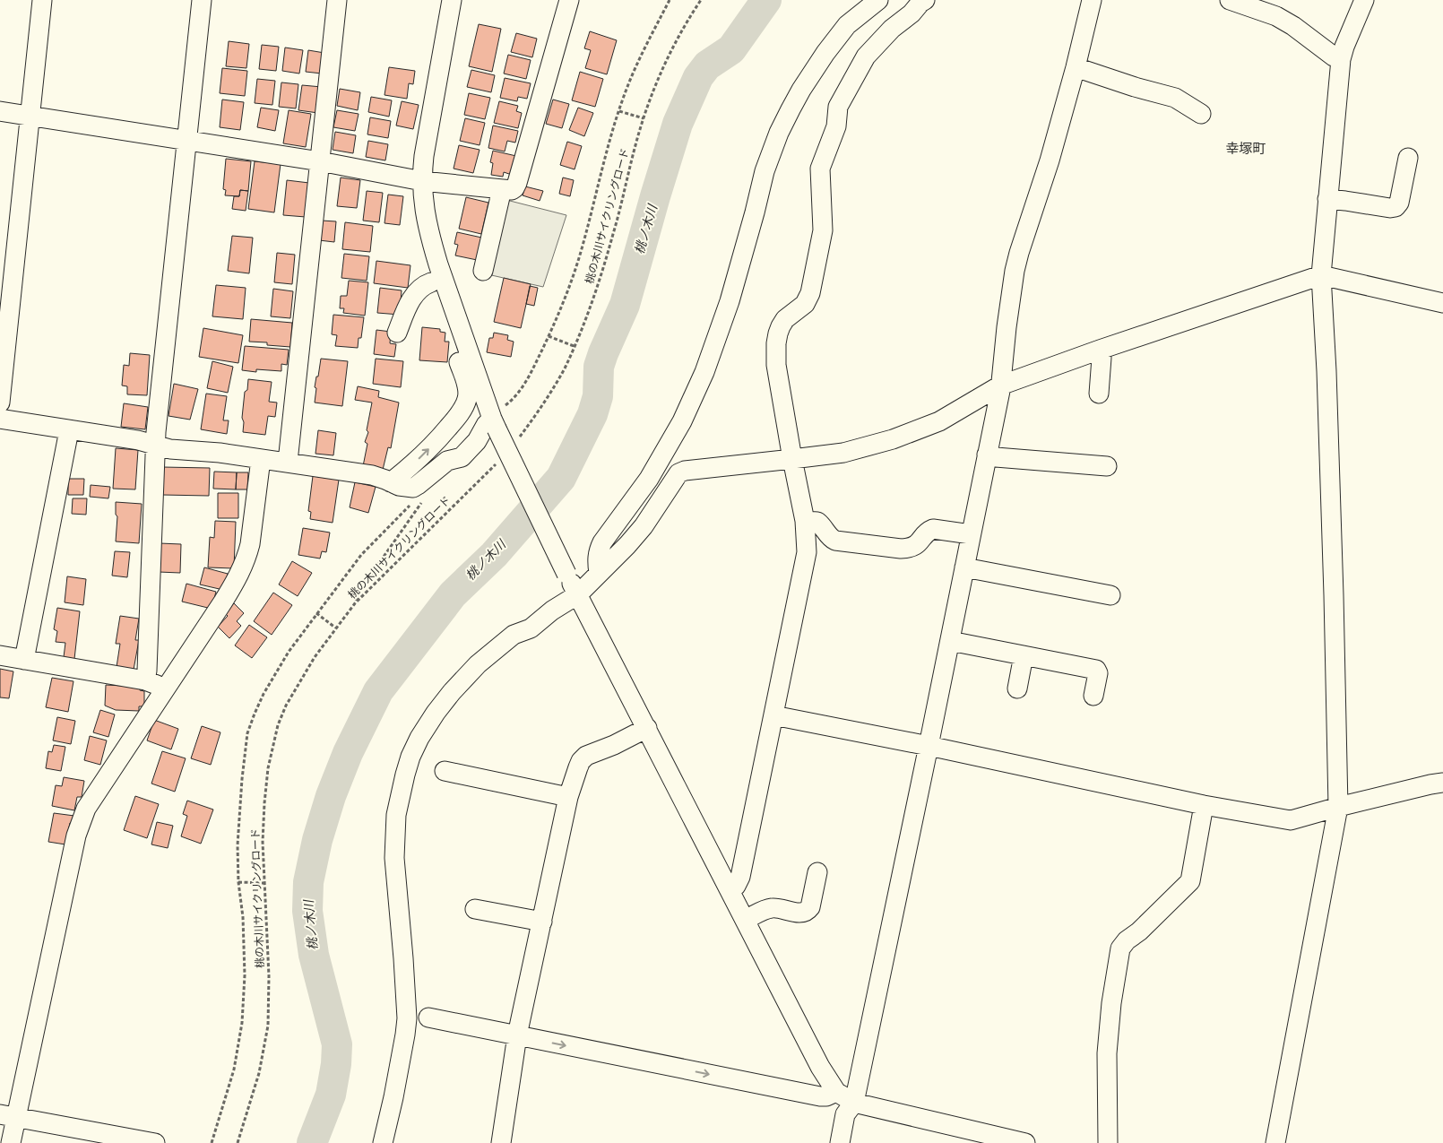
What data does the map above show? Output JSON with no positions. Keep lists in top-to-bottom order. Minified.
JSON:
{"streets":{"path":["桃の木川サイクリングロード"]},"districts":["幸塚町"],"water":["桃ノ木川"]}
